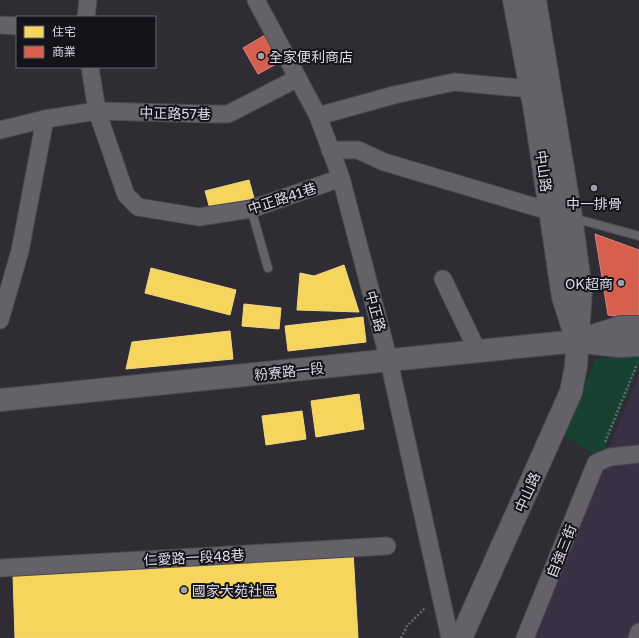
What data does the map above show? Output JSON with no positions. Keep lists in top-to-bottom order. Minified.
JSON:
{"streets":{"main road":["中山路","粉寮路一段"],"street":["中正路57巷","中正路41巷","中正路","自強三街","仁愛路一段48巷"]},"crossings":[["中正路57巷","中正路41巷"],["中正路57巷","中正路"],["中山路","粉寮路一段"],["中正路41巷","中正路"],["中正路","粉寮路一段"]],"places":["全家便利商店","中一排骨","OK超商","國家大苑社區"],"legend":["住宅","商業"]}
